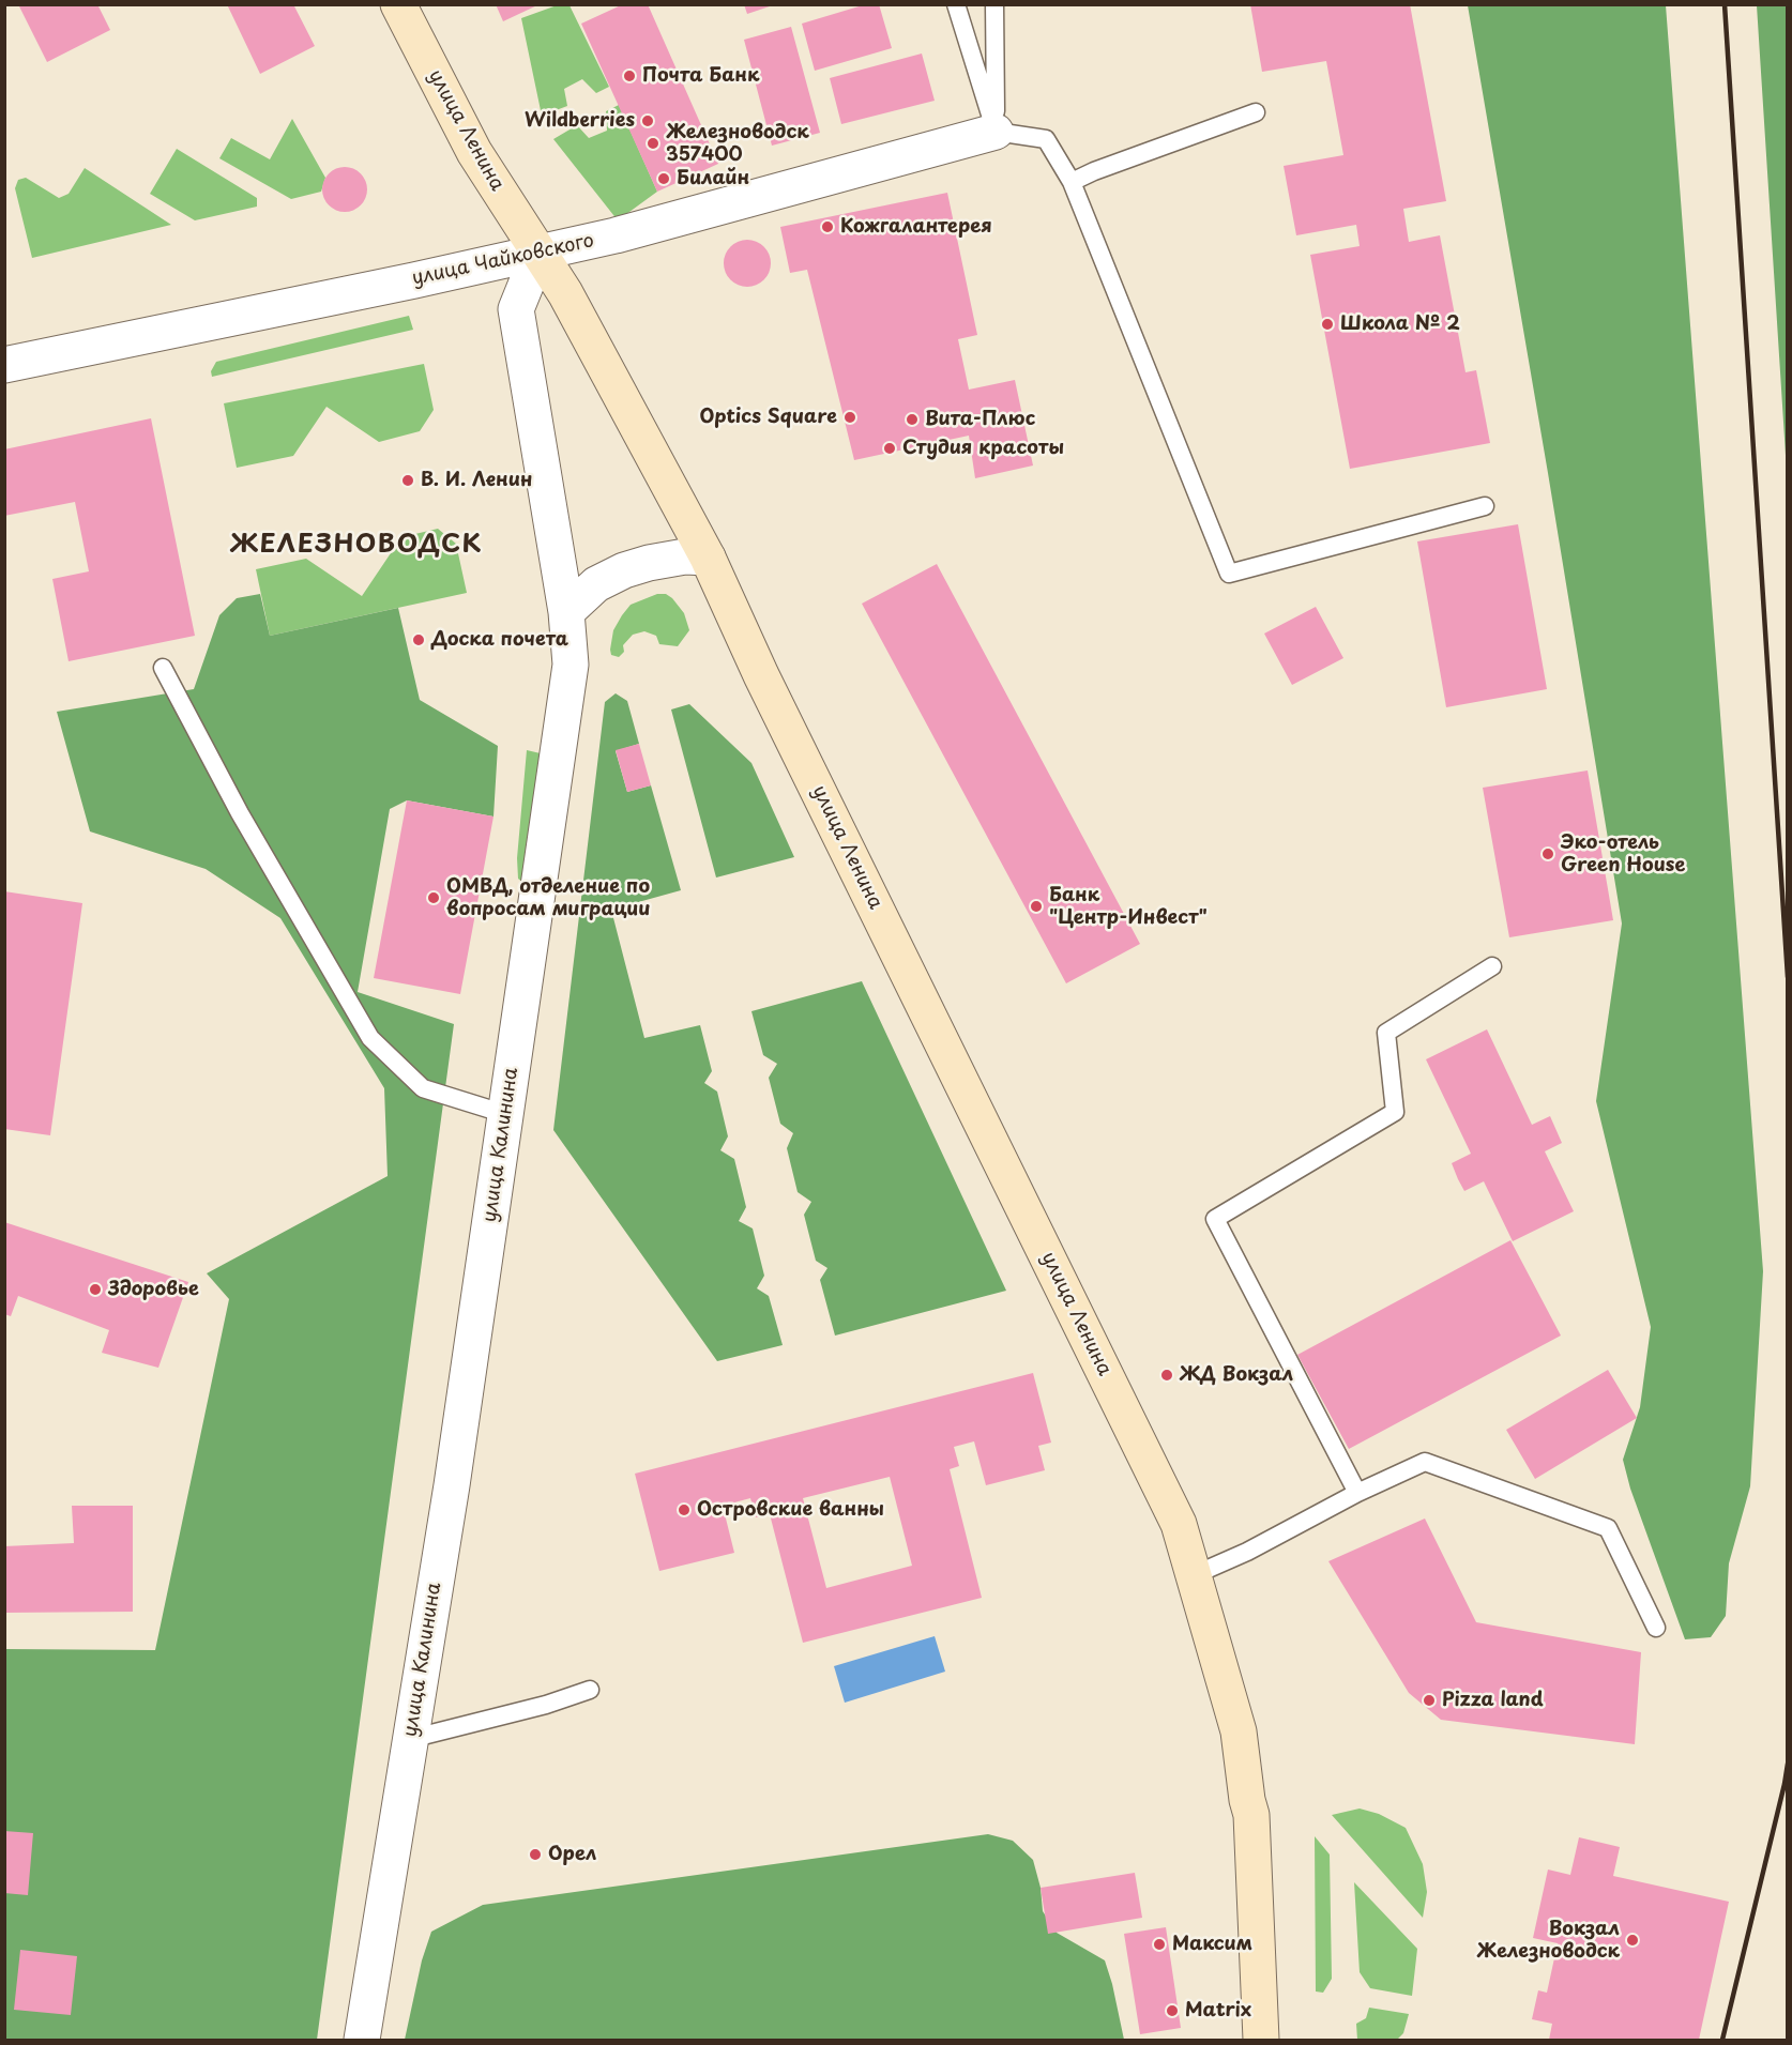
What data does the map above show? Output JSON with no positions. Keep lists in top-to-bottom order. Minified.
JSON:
{"streets":{"main road":["улица Ленина"],"street":["улица Чайковского","улица Калинина"]},"crossings":[["улица Ленина","улица Чайковского"],["улица Ленина","улица Калинина"],["улица Чайковского","улица Калинина"]],"districts":["ЖЕЛЕЗНОВОДСК"],"places":["Почта Банк","Wildberries","Железноводск 357400","Билайн","Кожгалантерея","Школа № 2","Optics Square","Вита-Плюс","Студия красоты","В. И. Ленин","Доска почета","Эко-отель Green House","ОМВД, отделение по вопросам миграции","Банк \"Центр-Инвест\"","Здоровье","ЖД Вокзал","Островские ванны","Pizza land","Орел","Вокзал Железноводск","Максим","Matrix"]}
